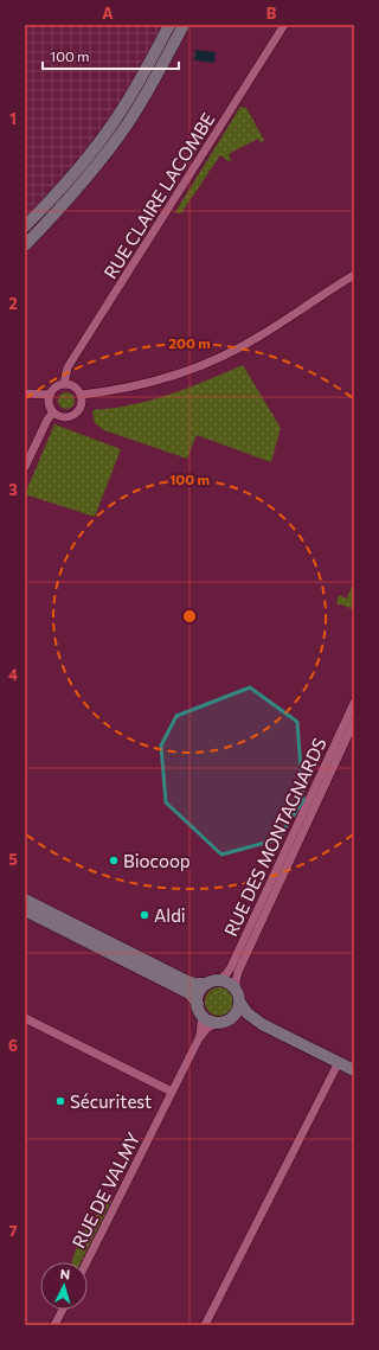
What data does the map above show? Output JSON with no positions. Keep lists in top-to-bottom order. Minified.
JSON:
{"streets":{"street":["RUE CLAIRE LACOMBE","RUE DES MONTAGNARDS","RUE DE VALMY"]},"crossings":[["RUE DES MONTAGNARDS","RUE DE VALMY"]],"places":["Biocoop","Aldi","Sécuritest"],"scale_bar":"100 m","north":"top","grid":{"columns":["A","B"],"rows":["1","2","3","4","5","6","7"]},"rings":["200 m","100 m"]}
